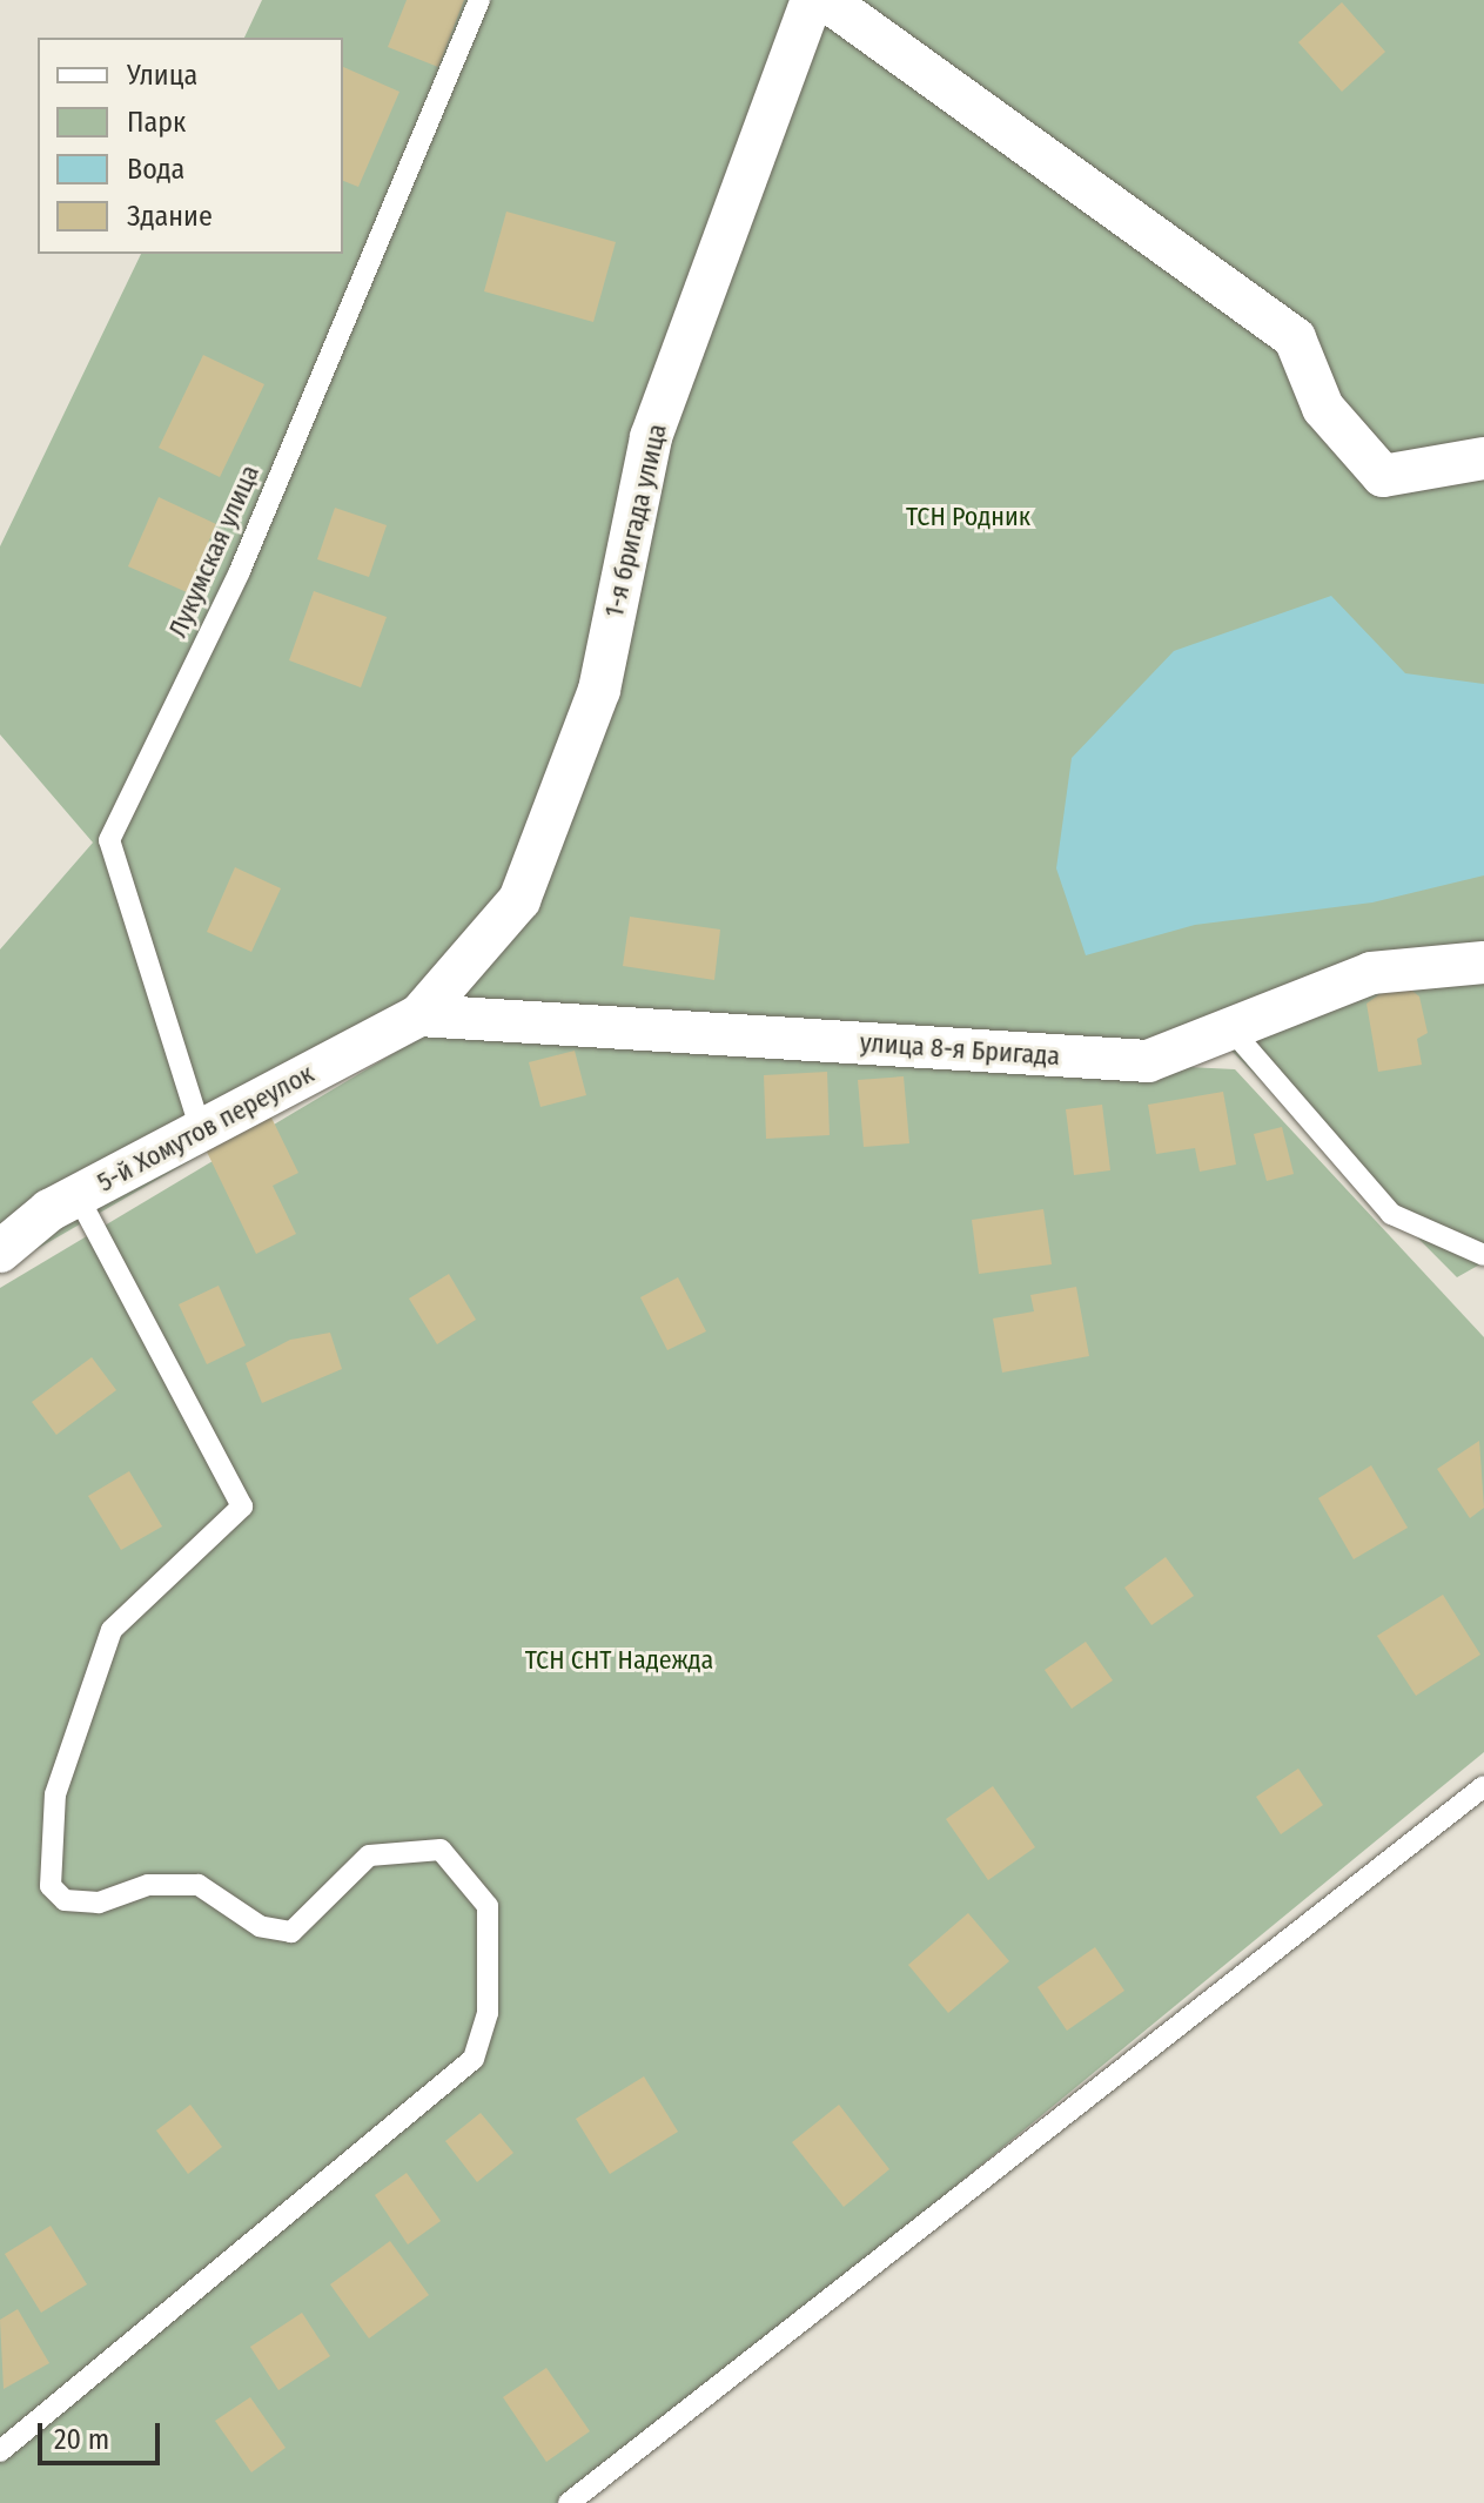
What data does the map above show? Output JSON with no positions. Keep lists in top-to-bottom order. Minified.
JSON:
{"streets":{"street":["1-я бригада улица","улица 8-я Бригада","5-й Хомутов переулок"],"lane":["Лукумская улица"]},"crossings":[["1-я бригада улица","улица 8-я Бригада"],["1-я бригада улица","5-й Хомутов переулок"],["Лукумская улица","5-й Хомутов переулок"],["улица 8-я Бригада","5-й Хомутов переулок"]],"parks":["ТСН Родник","ТСН СНТ Надежда"],"legend":["Улица","Парк","Вода","Здание"],"scale_bar":"20 m"}
